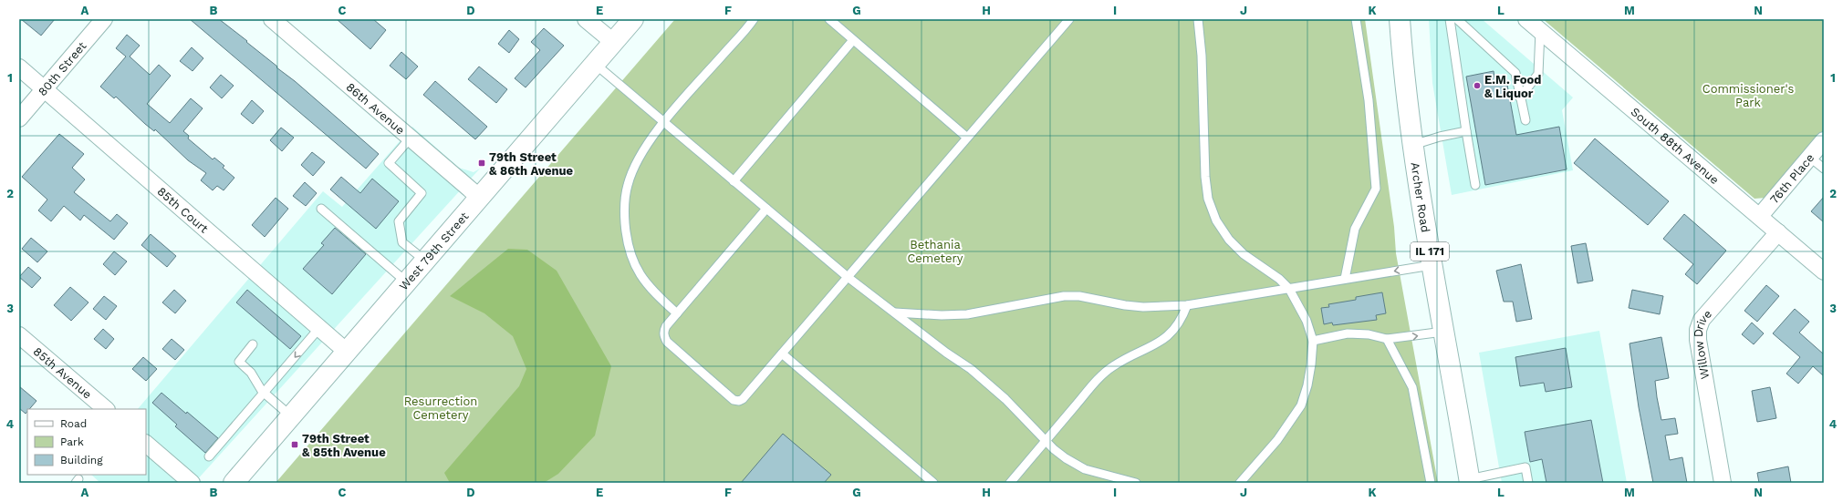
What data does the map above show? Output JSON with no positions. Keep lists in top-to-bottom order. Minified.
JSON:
{"streets":{"main road":["Archer Road","West 79th Street","IL 171"],"street":["80th Street","86th Avenue","South 88th Avenue","76th Place","85th Court","Willow Drive","85th Avenue"]},"crossings":[["80th Street","85th Court"],["86th Avenue","West 79th Street"],["South 88th Avenue","76th Place"],["South 88th Avenue","Willow Drive"],["85th Court","West 79th Street"]],"parks":["Commissioner's Park","Bethania Cemetery","Resurrection Cemetery"],"places":{"other":["E.M. Food & Liquor"],"transit":["79th Street & 86th Avenue","79th Street & 85th Avenue"]},"legend":["Road","Park","Building"],"grid":{"columns":["A","B","C","D","E","F","G","H","I","J","K","L","M","N"],"rows":["1","2","3","4"]}}
